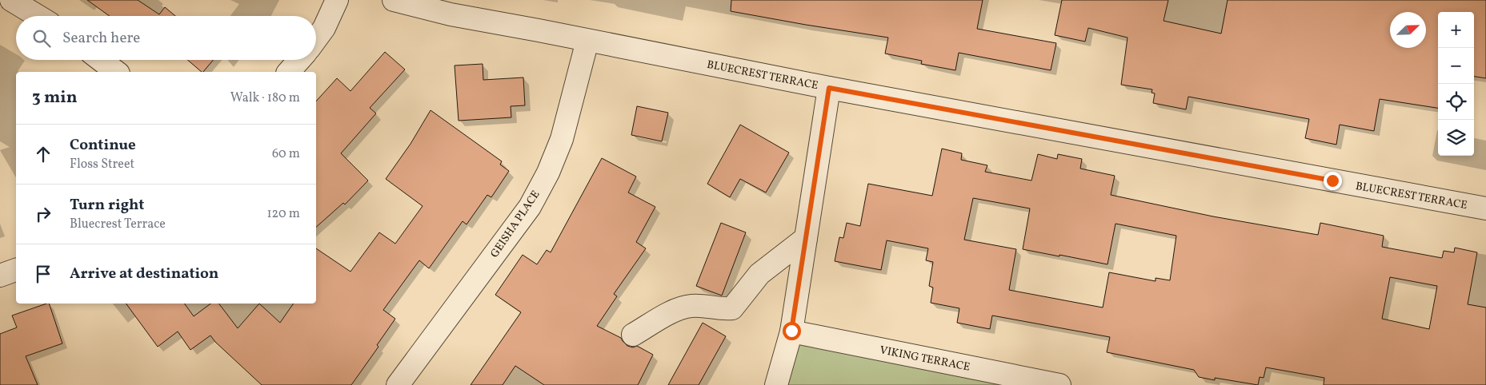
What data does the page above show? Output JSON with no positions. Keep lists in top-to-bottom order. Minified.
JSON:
{"streets":{"street":["BLUECREST TERRACE","GEISHA PLACE","VIKING TERRACE"]},"crossings":[["BLUECREST TERRACE","GEISHA PLACE"]],"north":"top right","page":{"map_buttons":["+","−"],"search":"Search here","heading":["3 min","Walk · 180 m"],"list":[["Continue","Floss Street","60 m"],["Turn right","Bluecrest Terrace","120 m"],"Arrive at destination"]}}
